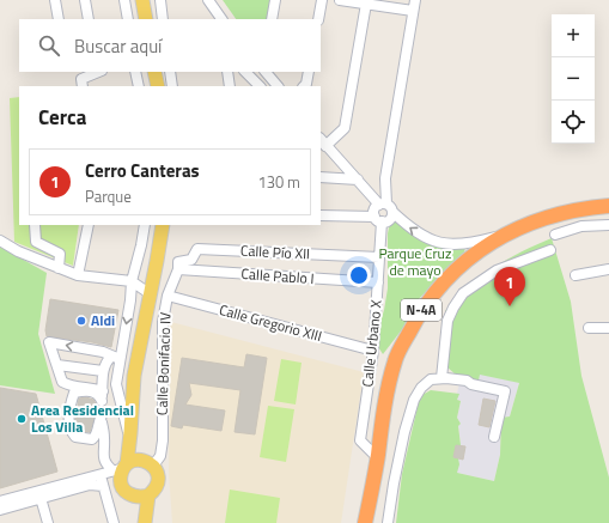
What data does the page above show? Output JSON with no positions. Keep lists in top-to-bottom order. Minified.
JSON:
{"streets":{"highway":["N-4A"],"street":["Calle Pío XII","Calle Pablo I","Calle Gregorio XIII","Calle Urbano X","Calle Bonifacio IV"]},"crossings":[["Calle Pío XII","Calle Pablo I"],["Calle Pío XII","Calle Urbano X"],["Calle Pío XII","Calle Bonifacio IV"],["Calle Pablo I","Calle Urbano X"],["Calle Pablo I","Calle Bonifacio IV"],["N-4A","Calle Urbano X"],["Calle Gregorio XIII","Calle Urbano X"],["Calle Gregorio XIII","Calle Bonifacio IV"]],"parks":["Parque Cruz de mayo"],"places":["Aldi","Area Residencial Los Villa"],"page":{"map_buttons":["+","−"],"search":"Buscar aquí","heading":"Cerca","list":[{"mark":"1","name":"Cerro Canteras","note":"Parque","value":"130 m"}],"pins":"1"}}
